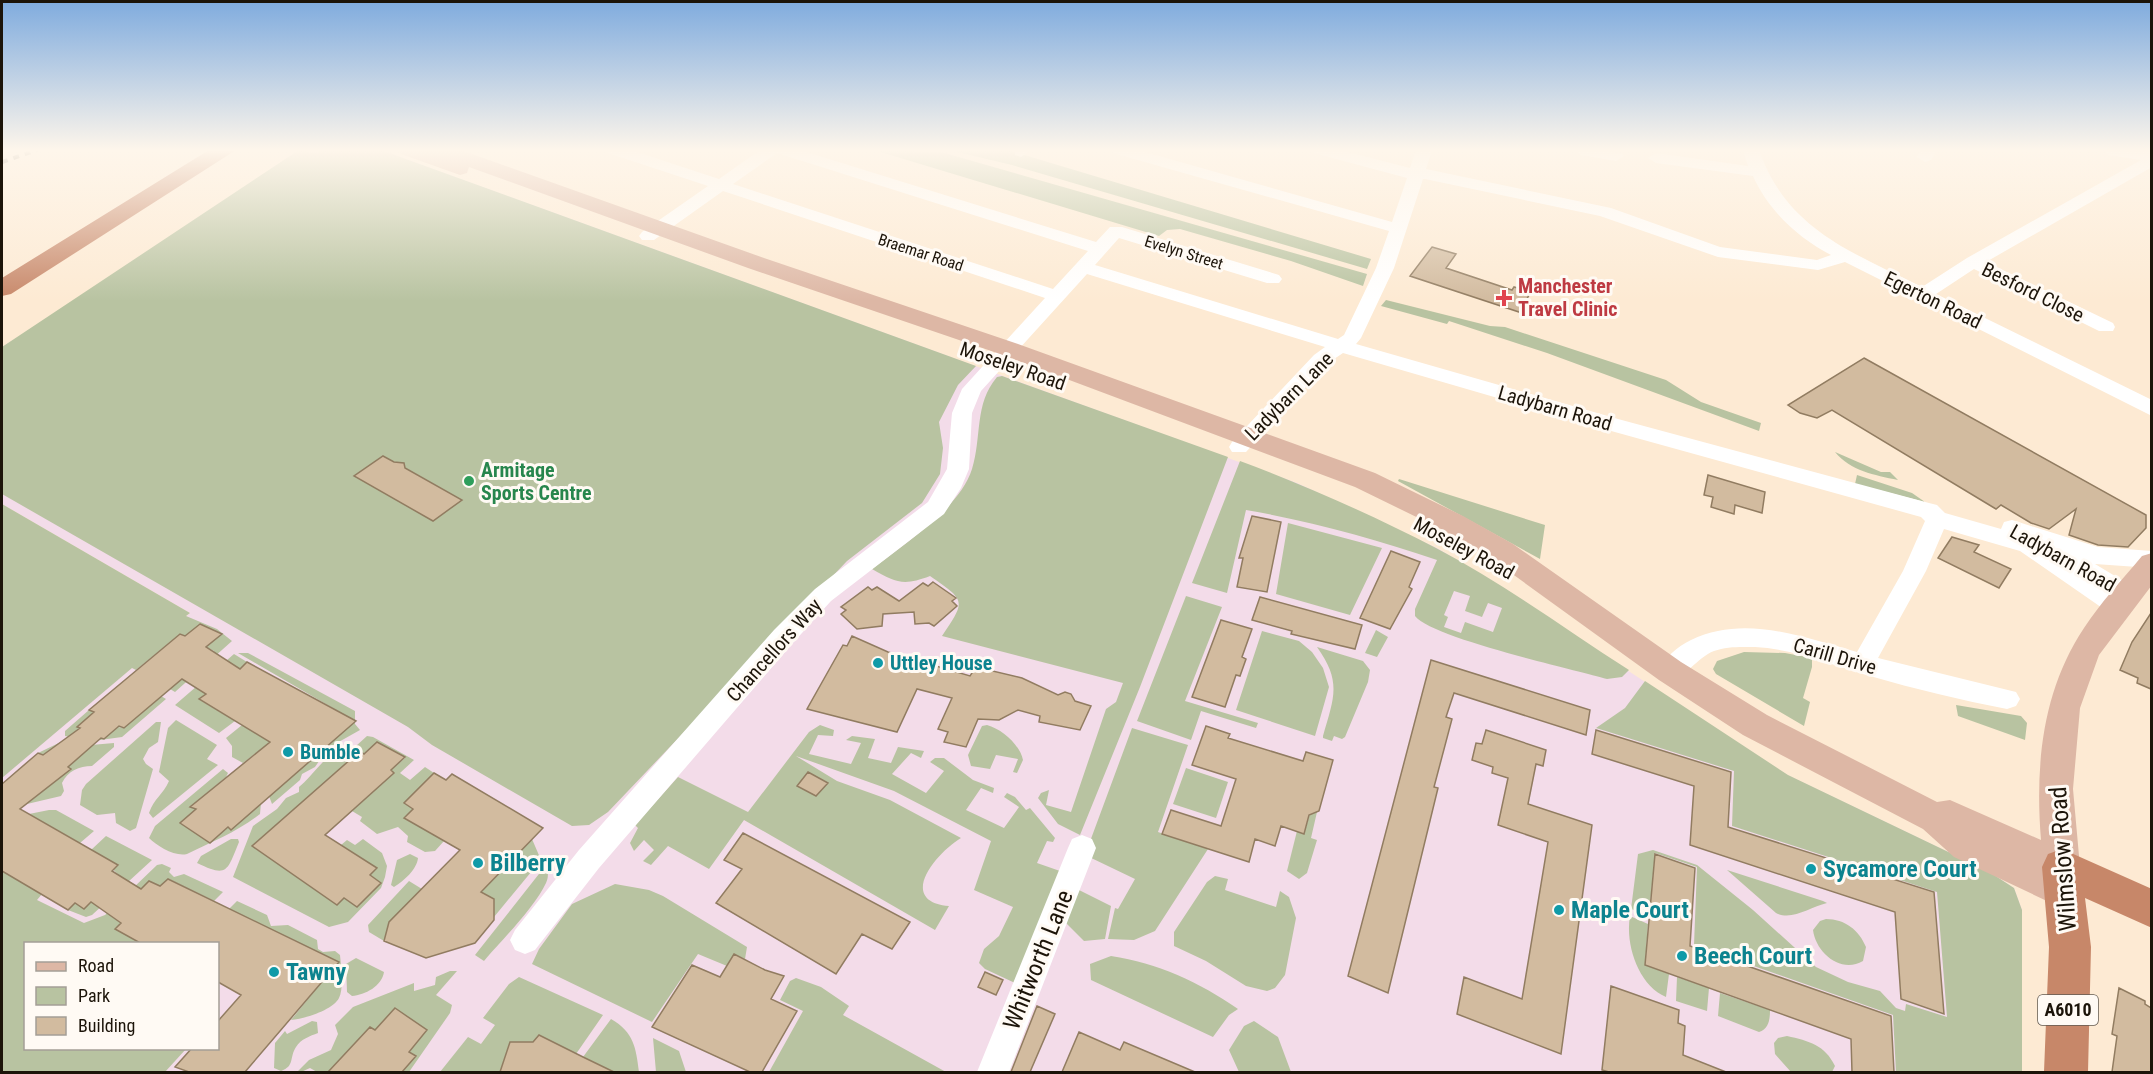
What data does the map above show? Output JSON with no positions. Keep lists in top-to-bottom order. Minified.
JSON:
{"streets":{"highway":["Wilmslow Road","A6010"],"main road":["Moseley Road"],"street":["Braemar Road","Evelyn Street","Besford Close","Egerton Road","Ladybarn Lane","Ladybarn Road","Chancellors Way","Carill Drive","Whitworth Lane"]},"crossings":[["Braemar Road","Chancellors Way"],["Evelyn Street","Chancellors Way"],["Moseley Road","Ladybarn Lane"],["Moseley Road","Chancellors Way"],["Moseley Road","Carill Drive"],["Moseley Road","Wilmslow Road"],["Ladybarn Lane","Ladybarn Road"],["Ladybarn Road","Chancellors Way"],["Ladybarn Road","Wilmslow Road"]],"places":{"health":["Manchester Travel Clinic"],"other":["Armitage Sports Centre","Uttley House","Bumble","Bilberry","Sycamore Court","Maple Court","Beech Court","Tawny"]},"legend":["Road","Park","Building"]}
